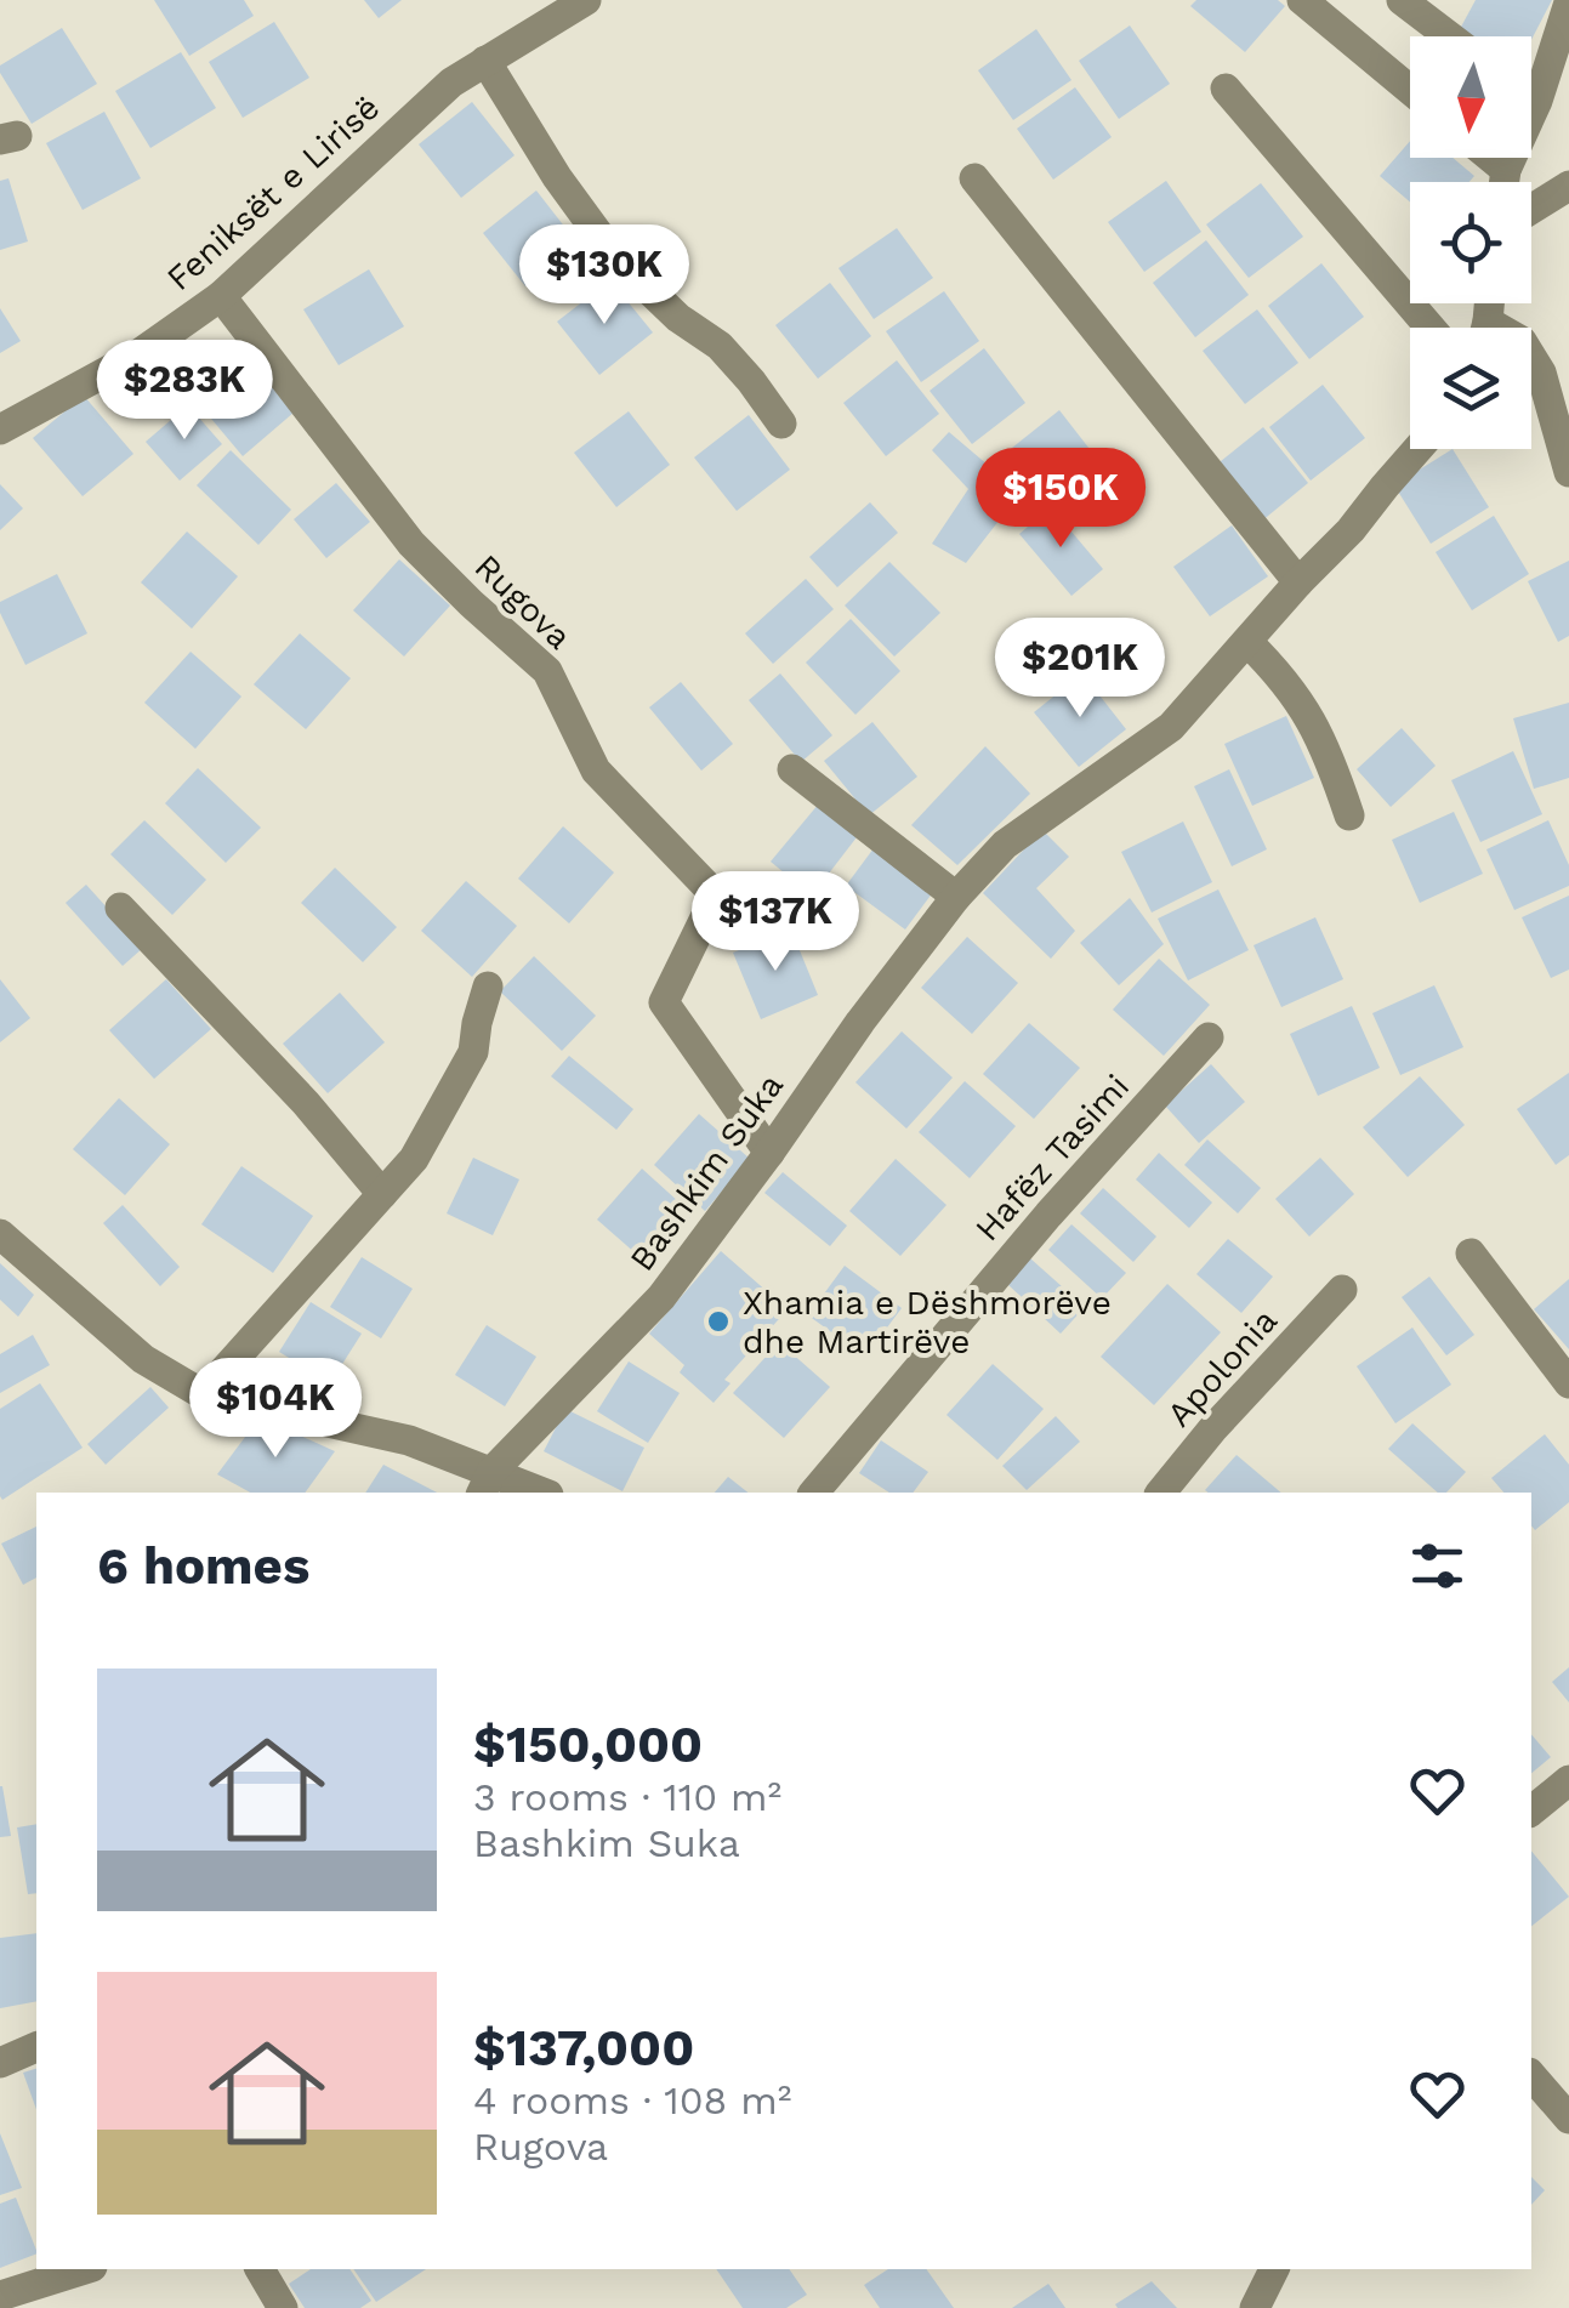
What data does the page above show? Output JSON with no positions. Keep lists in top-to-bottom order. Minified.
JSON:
{"streets":{"street":["Feniksët e Lirisë","Rugova","Hafëz Tasimi","Bashkim Suka","Apolonia"]},"crossings":[["Feniksët e Lirisë","Rugova"],["Rugova","Bashkim Suka"]],"places":["Xhamia e Dëshmorëve dhe Martirëve"],"north":"bottom","page":{"price":["$130K","$283K","$150K","$201K","$137K","$104K"],"heading":"6 homes","list":[{"name":"$150,000","note":"3 rooms · 110 m² · Bashkim Suka"},{"name":"$137,000","note":"4 rooms · 108 m² · Rugova"}]}}
